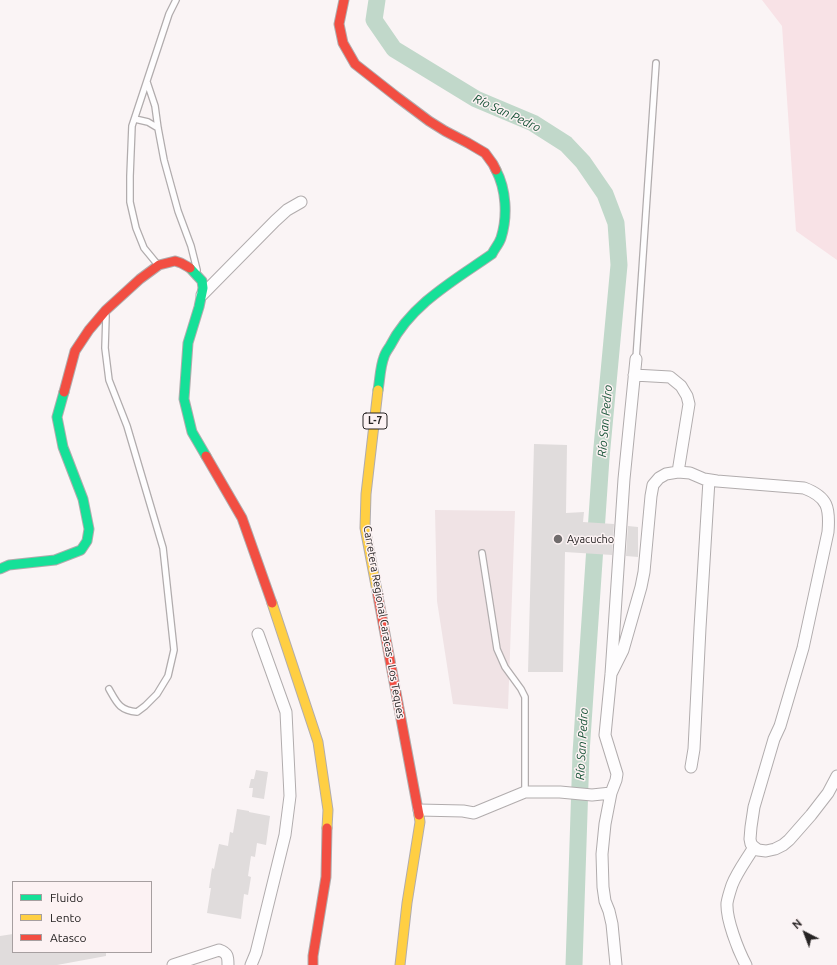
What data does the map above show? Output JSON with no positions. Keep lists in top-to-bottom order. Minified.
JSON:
{"streets":{"street":["L-7","Carretera Regional Caracas - Los Teques"]},"water":["Río San Pedro"],"places":["Ayacucho"],"legend":["Fluido","Lento","Atasco"],"north":"top left"}
